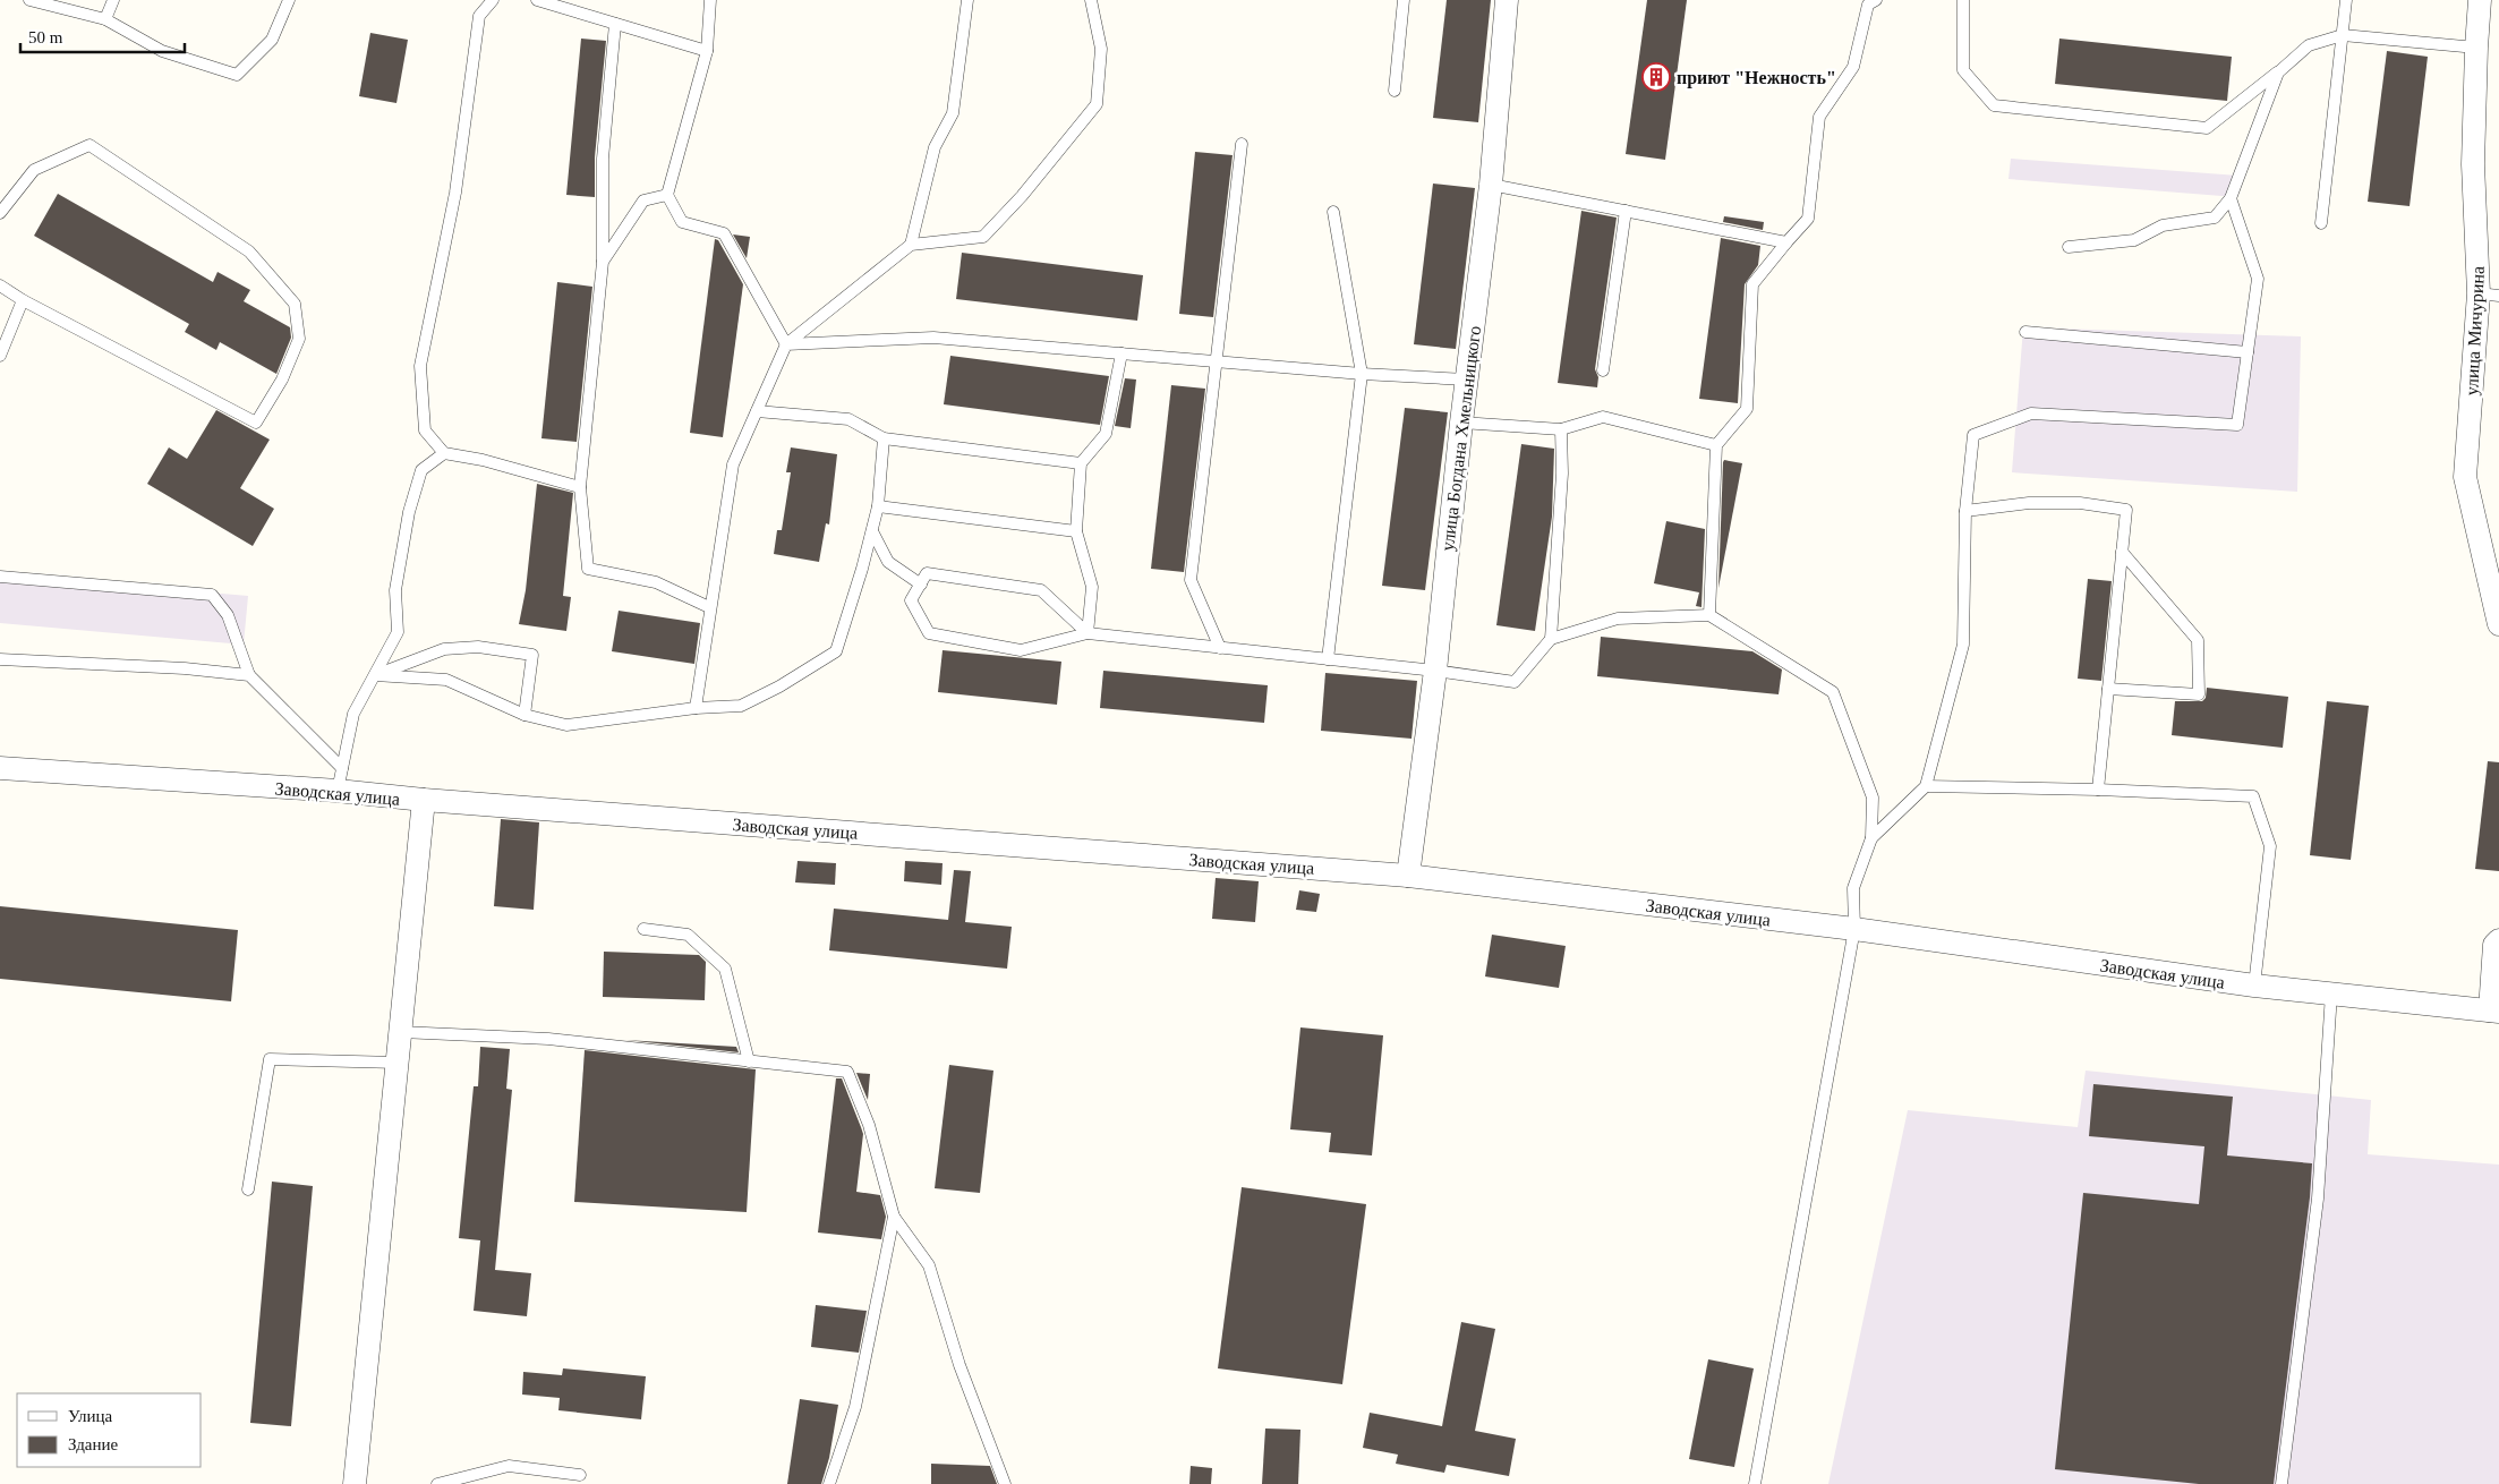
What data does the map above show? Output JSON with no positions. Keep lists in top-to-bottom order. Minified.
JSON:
{"streets":{"street":["улица Мичурина","улица Богдана Хмельницкого","Заводская улица"]},"crossings":[["улица Богдана Хмельницкого","Заводская улица"]],"places":{"building":["приют \"Нежность\""]},"legend":["Улица","Здание"],"scale_bar":"50 m"}
